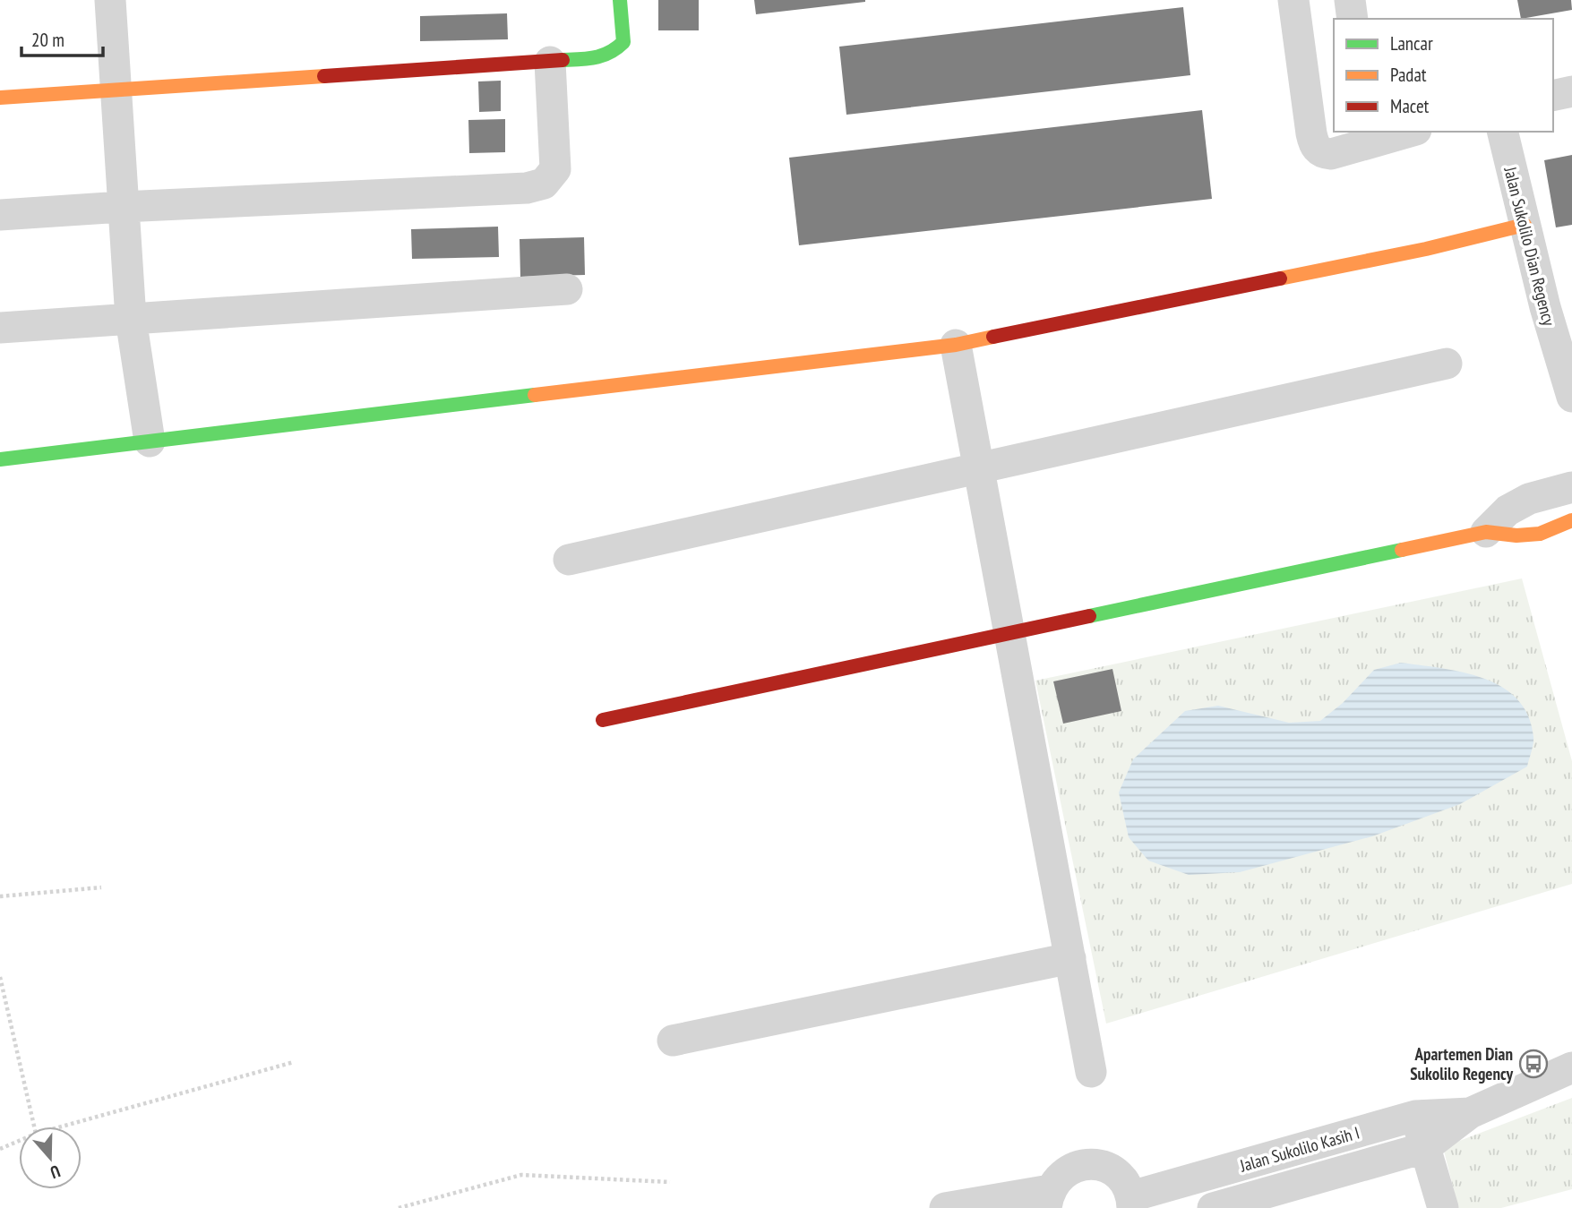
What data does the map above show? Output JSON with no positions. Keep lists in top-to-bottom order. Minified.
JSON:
{"streets":{"street":["Jalan Sukolilo Dian Regency","Jalan Sukolilo Kasih I"]},"places":{"bus stop":["Apartemen Dian Sukolilo Regency"]},"legend":["Lancar","Padat","Macet"],"scale_bar":"20 m","north":"bottom"}
